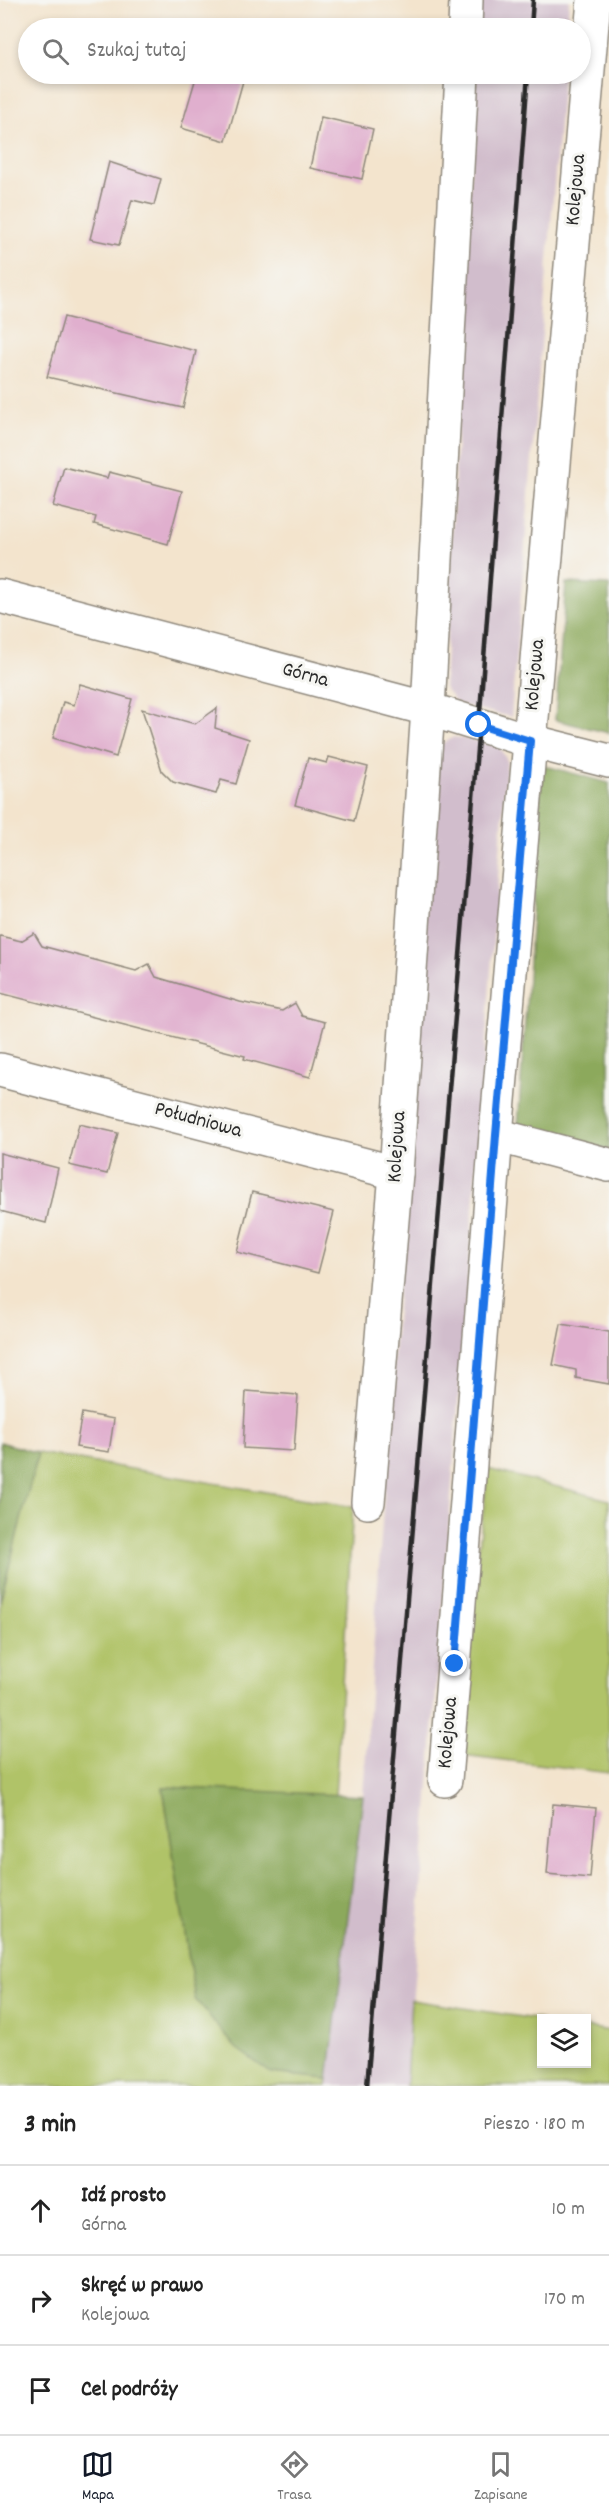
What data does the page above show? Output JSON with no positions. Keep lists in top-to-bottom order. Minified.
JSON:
{"streets":{"street":["Kolejowa","Górna","Południowa"]},"crossings":[["Kolejowa","Górna"],["Kolejowa","Południowa"]],"page":{"search":"Szukaj tutaj","heading":["3 min","Pieszo · 180 m"],"list":[["Idź prosto","Górna","10 m"],["Skręć w prawo","Kolejowa","170 m"],"Cel podróży"],"nav":["Mapa","Trasa","Zapisane"]}}
